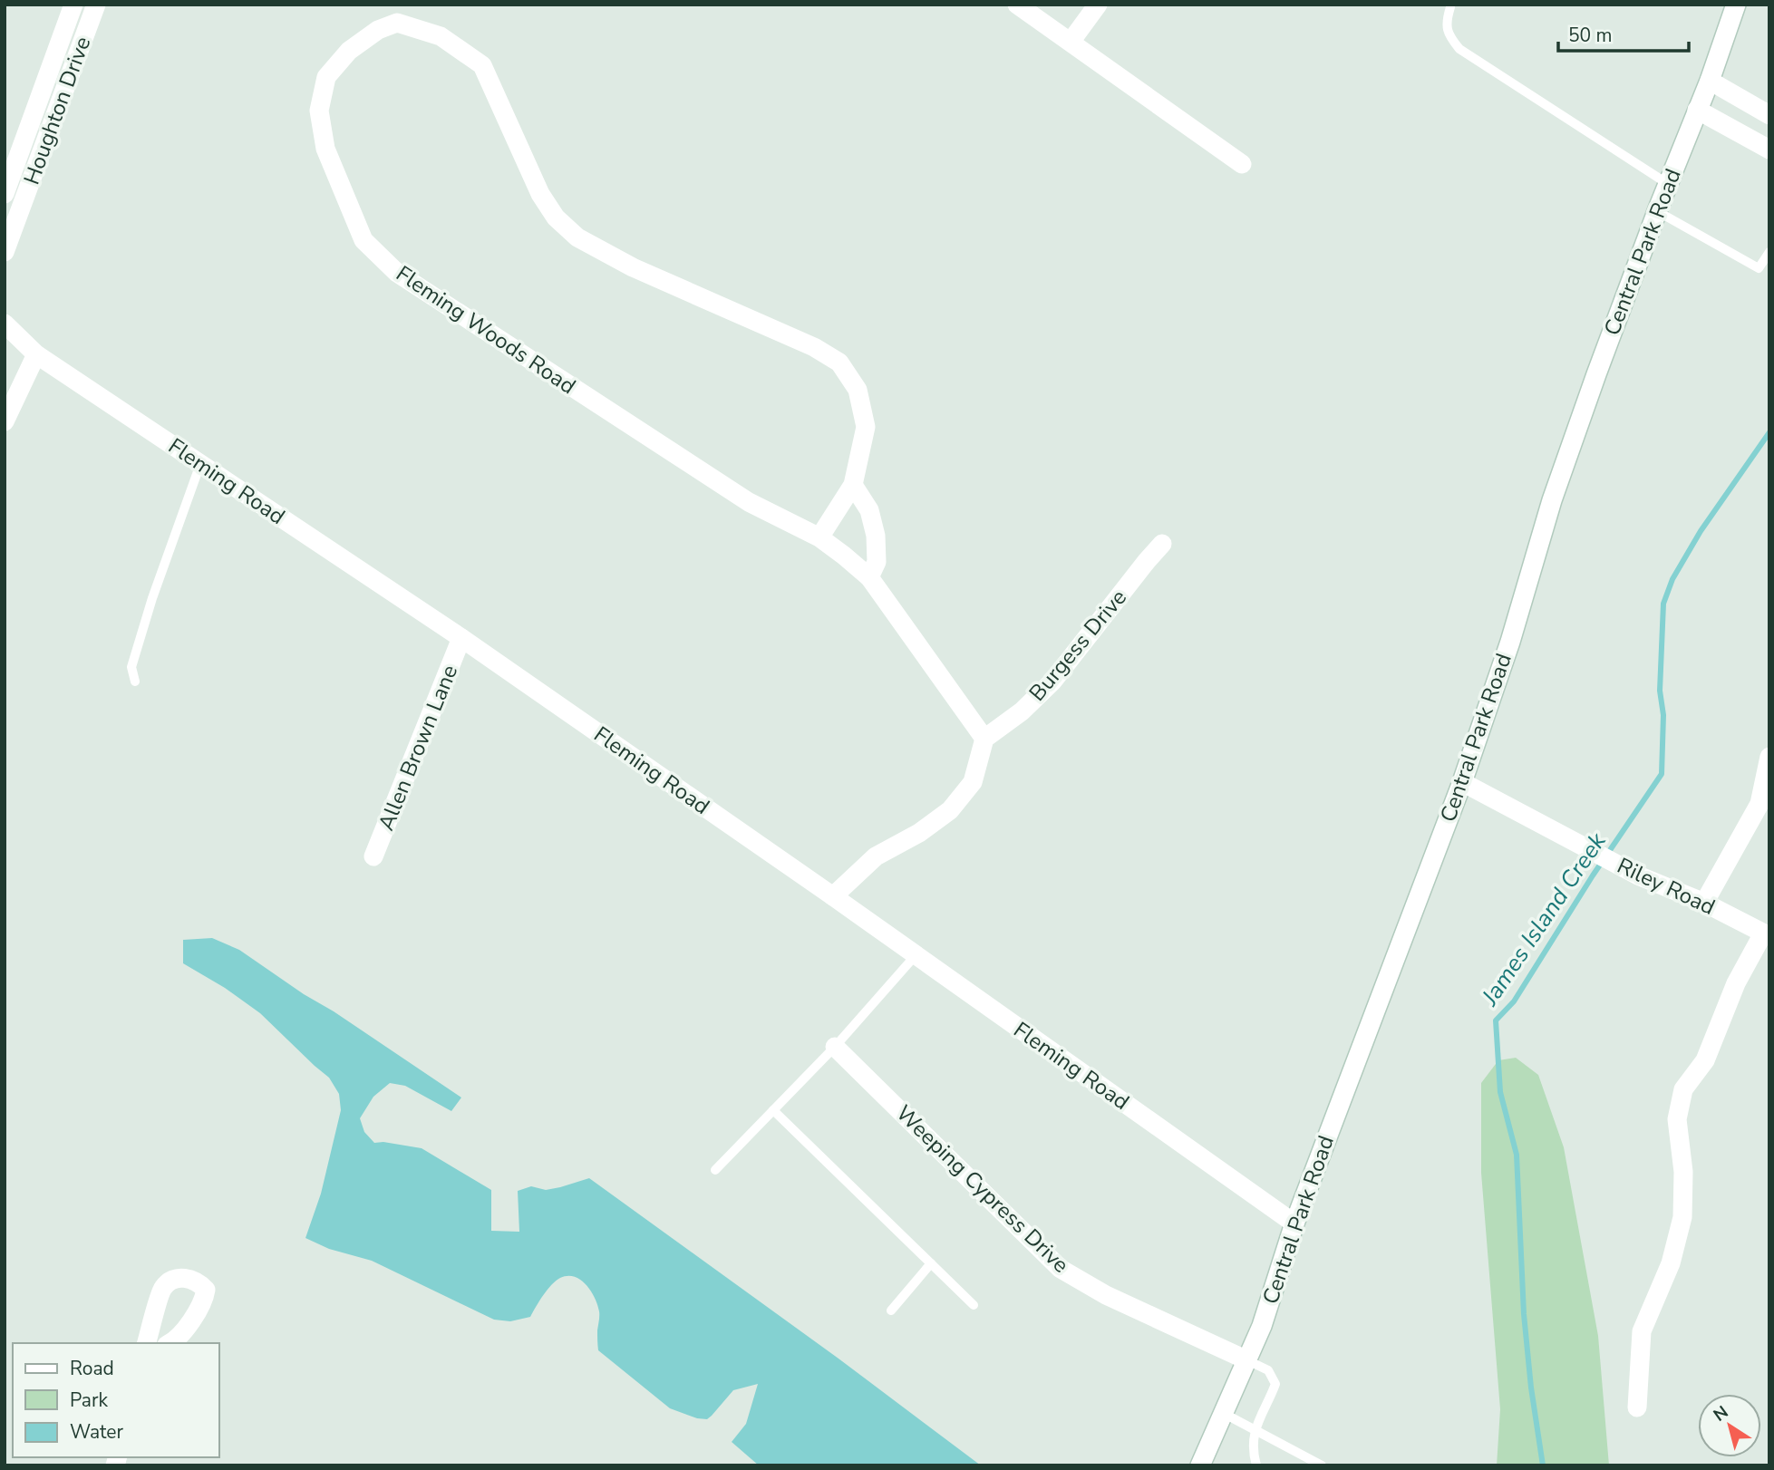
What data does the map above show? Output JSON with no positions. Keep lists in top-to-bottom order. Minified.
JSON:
{"streets":{"street":["Houghton Drive","Central Park Road","Fleming Woods Road","Fleming Road","Burgess Drive","Allen Brown Lane","Riley Road","Weeping Cypress Drive"]},"crossings":[["Central Park Road","Fleming Road"],["Central Park Road","Riley Road"],["Central Park Road","Weeping Cypress Drive"],["Fleming Woods Road","Burgess Drive"],["Fleming Road","Allen Brown Lane"]],"water":["James Island Creek"],"legend":["Road","Park","Water"],"scale_bar":"50 m","north":"top left"}
